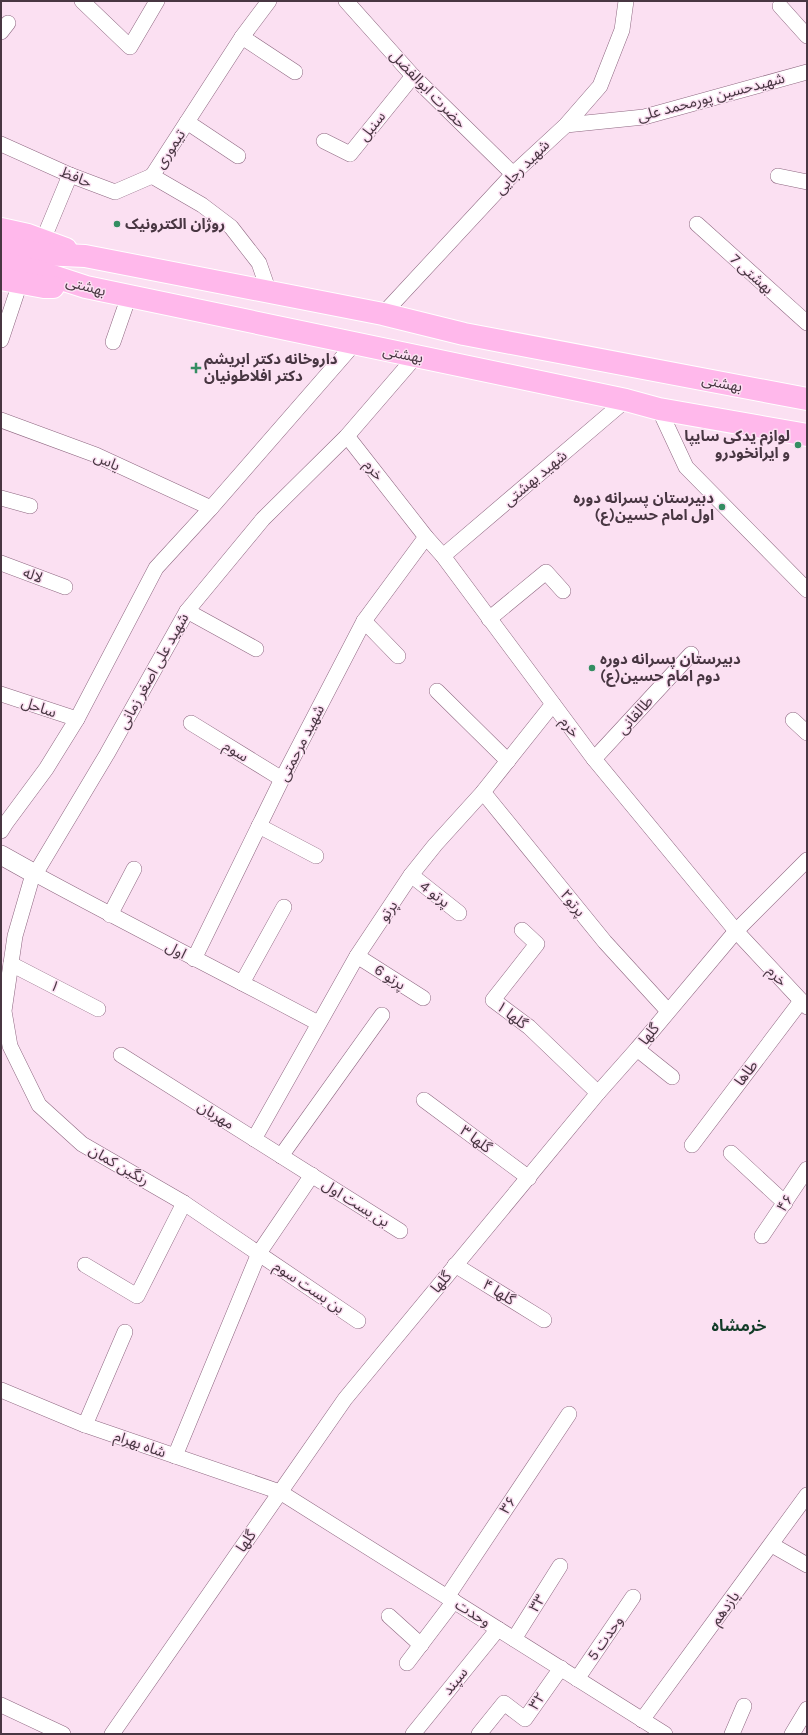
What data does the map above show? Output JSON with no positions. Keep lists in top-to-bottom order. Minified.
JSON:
{"streets":{"main road":["بهشتی"],"street":["حضرت ابوالفضل","شهیدحسین پورمحمد علی","سنبل","تیموری","شهید رجایی","حافظ","بهشتی 7","یاس","خرم","شهید بهشتی","لاله","شهید علی اصغر زمانی","ساحل","طالقانی","شهید مرحمتی","سوم","پرتو 4","پرتو۲","پرتو","اول","پرتو 6","۱","گلها ۱","گلها","طاها","مهربان","گلها ۳","رنگین کمان","بن بست اول","۴۶","بن بست سوم","گلها ۴","شاه بهرام","۳۶","۳۳","یازدهم","وحدت","5 وحدت","سپند","۳۲"]},"crossings":[["حضرت ابوالفضل","سنبل"],["حضرت ابوالفضل","شهید رجایی"],["شهیدحسین پورمحمد علی","شهید رجایی"],["تیموری","حافظ"],["تیموری","بهشتی"],["شهید رجایی","بهشتی"],["بهشتی","شهید بهشتی"],["بهشتی","شهید علی اصغر زمانی"],["خرم","شهید بهشتی"],["خرم","شهید علی اصغر زمانی"],["خرم","طالقانی"],["خرم","شهید مرحمتی"],["خرم","پرتو"],["خرم","گلها"],["خرم","طاها"],["شهید علی اصغر زمانی","اول"],["شهید علی اصغر زمانی","۱"],["شهید علی اصغر زمانی","رنگین کمان"],["شهید مرحمتی","سوم"],["شهید مرحمتی","اول"],["پرتو 4","پرتو"],["پرتو۲","پرتو"],["پرتو۲","گلها"],["پرتو","اول"],["پرتو","پرتو 6"],["پرتو","مهربان"],["گلها ۱","گلها"],["گلها","گلها ۳"],["گلها","گلها ۴"],["گلها","شاه بهرام"],["گلها","وحدت"],["مهربان","بن بست اول"],["رنگین کمان","بن بست سوم"],["شاه بهرام","وحدت"],["۳۶","وحدت"],["۳۳","وحدت"],["یازدهم","وحدت"],["وحدت","5 وحدت"],["وحدت","سپند"],["وحدت","۳۲"]],"districts":["خرمشاه"],"places":{"other":["روژان الکترونیک","لوازم یدکی سایپا و ایرانخودرو","دبیرستان پسرانه دوره اول امام حسین(ع)","دبیرستان پسرانه دوره دوم امام حسین(ع)"],"health":["داروخانه دکتر ابریشم دکتر افلاطونیان"]}}
